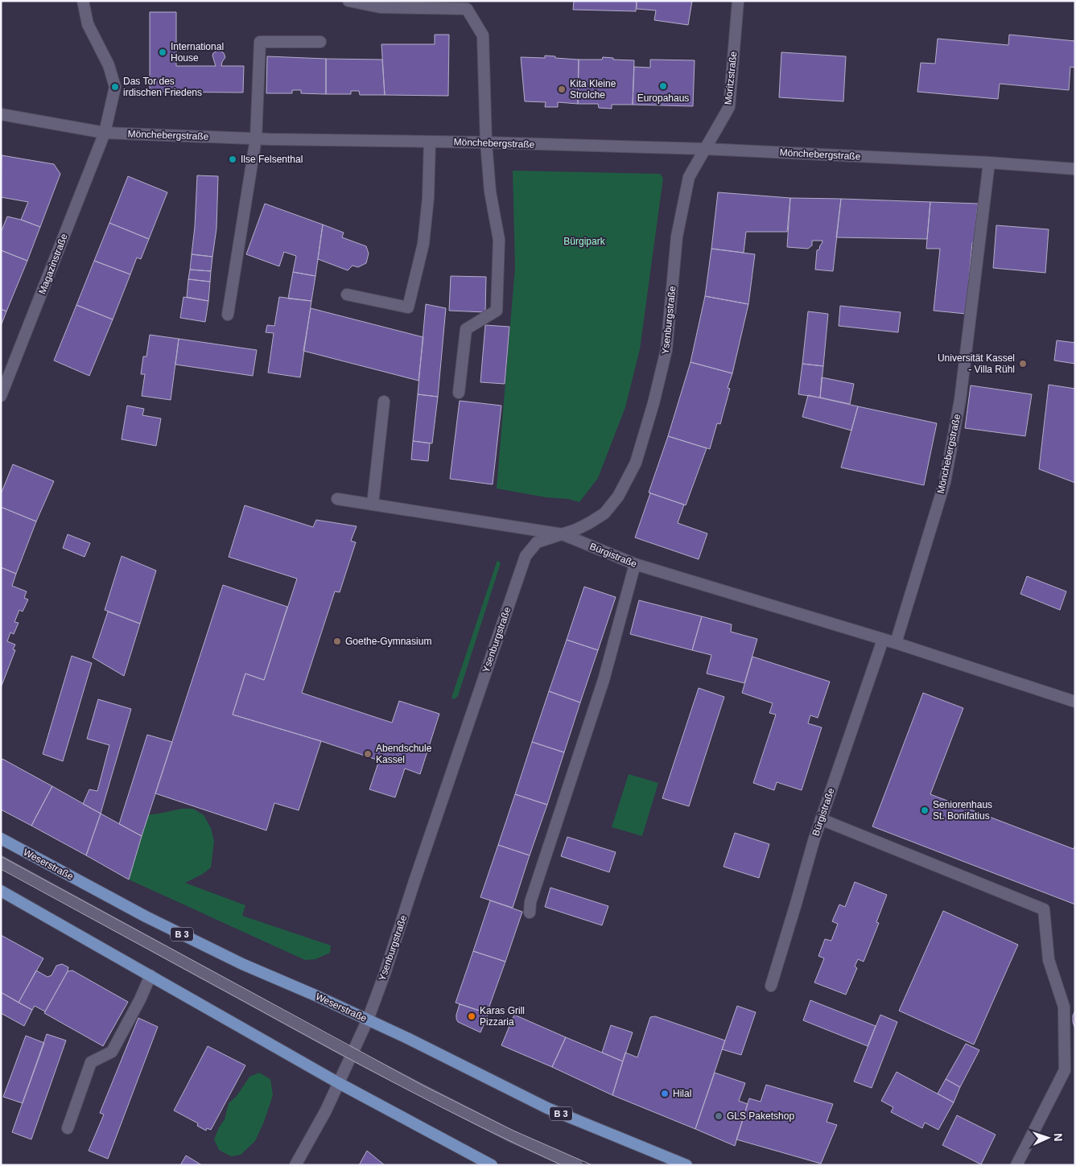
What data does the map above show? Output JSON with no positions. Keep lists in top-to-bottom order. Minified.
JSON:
{"streets":{"main road":["Weserstraße","B 3"],"street":["Moritzstraße","Mönchebergstraße","Magazinstraße","Ysenburgstraße","Bürgistraße"]},"crossings":[["Moritzstraße","Mönchebergstraße"],["Moritzstraße","Ysenburgstraße"],["Mönchebergstraße","Magazinstraße"],["Mönchebergstraße","Ysenburgstraße"],["Mönchebergstraße","Bürgistraße"],["Ysenburgstraße","Bürgistraße"],["Ysenburgstraße","Weserstraße"]],"parks":["Bürgipark"],"places":["International House","Europahaus","Das Tor des irdischen Friedens","Kita Kleine Strolche","Ilse Felsenthal","Universität Kassel - Villa Rühl","Goethe-Gymnasium","Abendschule Kassel","Seniorenhaus St. Bonifatius","Karas Grill Pizzaria","Hilal","GLS Paketshop"],"north":"right"}
